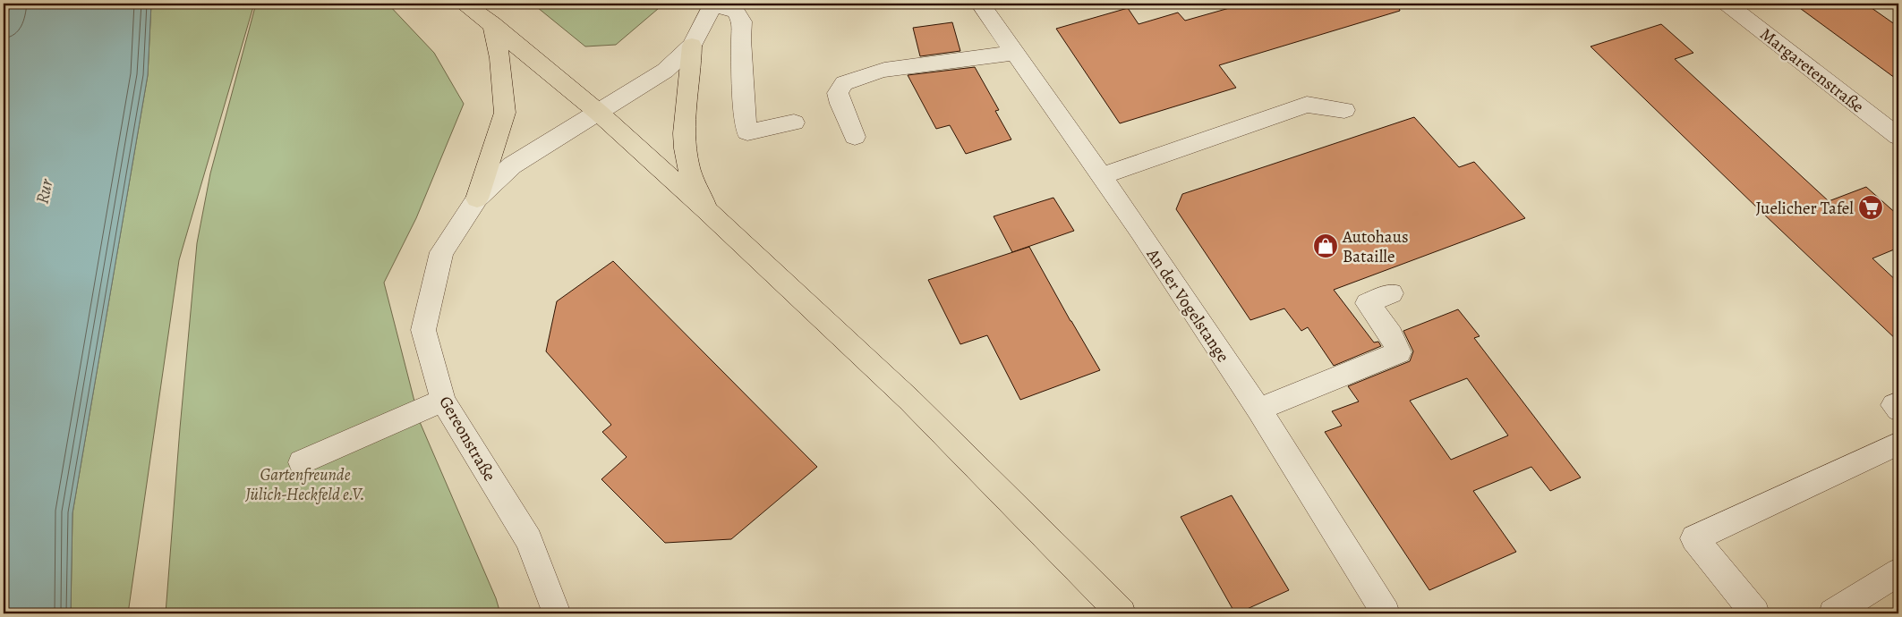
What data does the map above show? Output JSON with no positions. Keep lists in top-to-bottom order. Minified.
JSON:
{"streets":{"street":["Margaretenstraße","An der Vogelstange","Gereonstraße"]},"water":["Rur"],"parks":["Gartenfreunde Jülich-Heckfeld e.V."],"places":{"supermarket":["Juelicher Tafel"],"shop":["Autohaus Bataille"]}}
